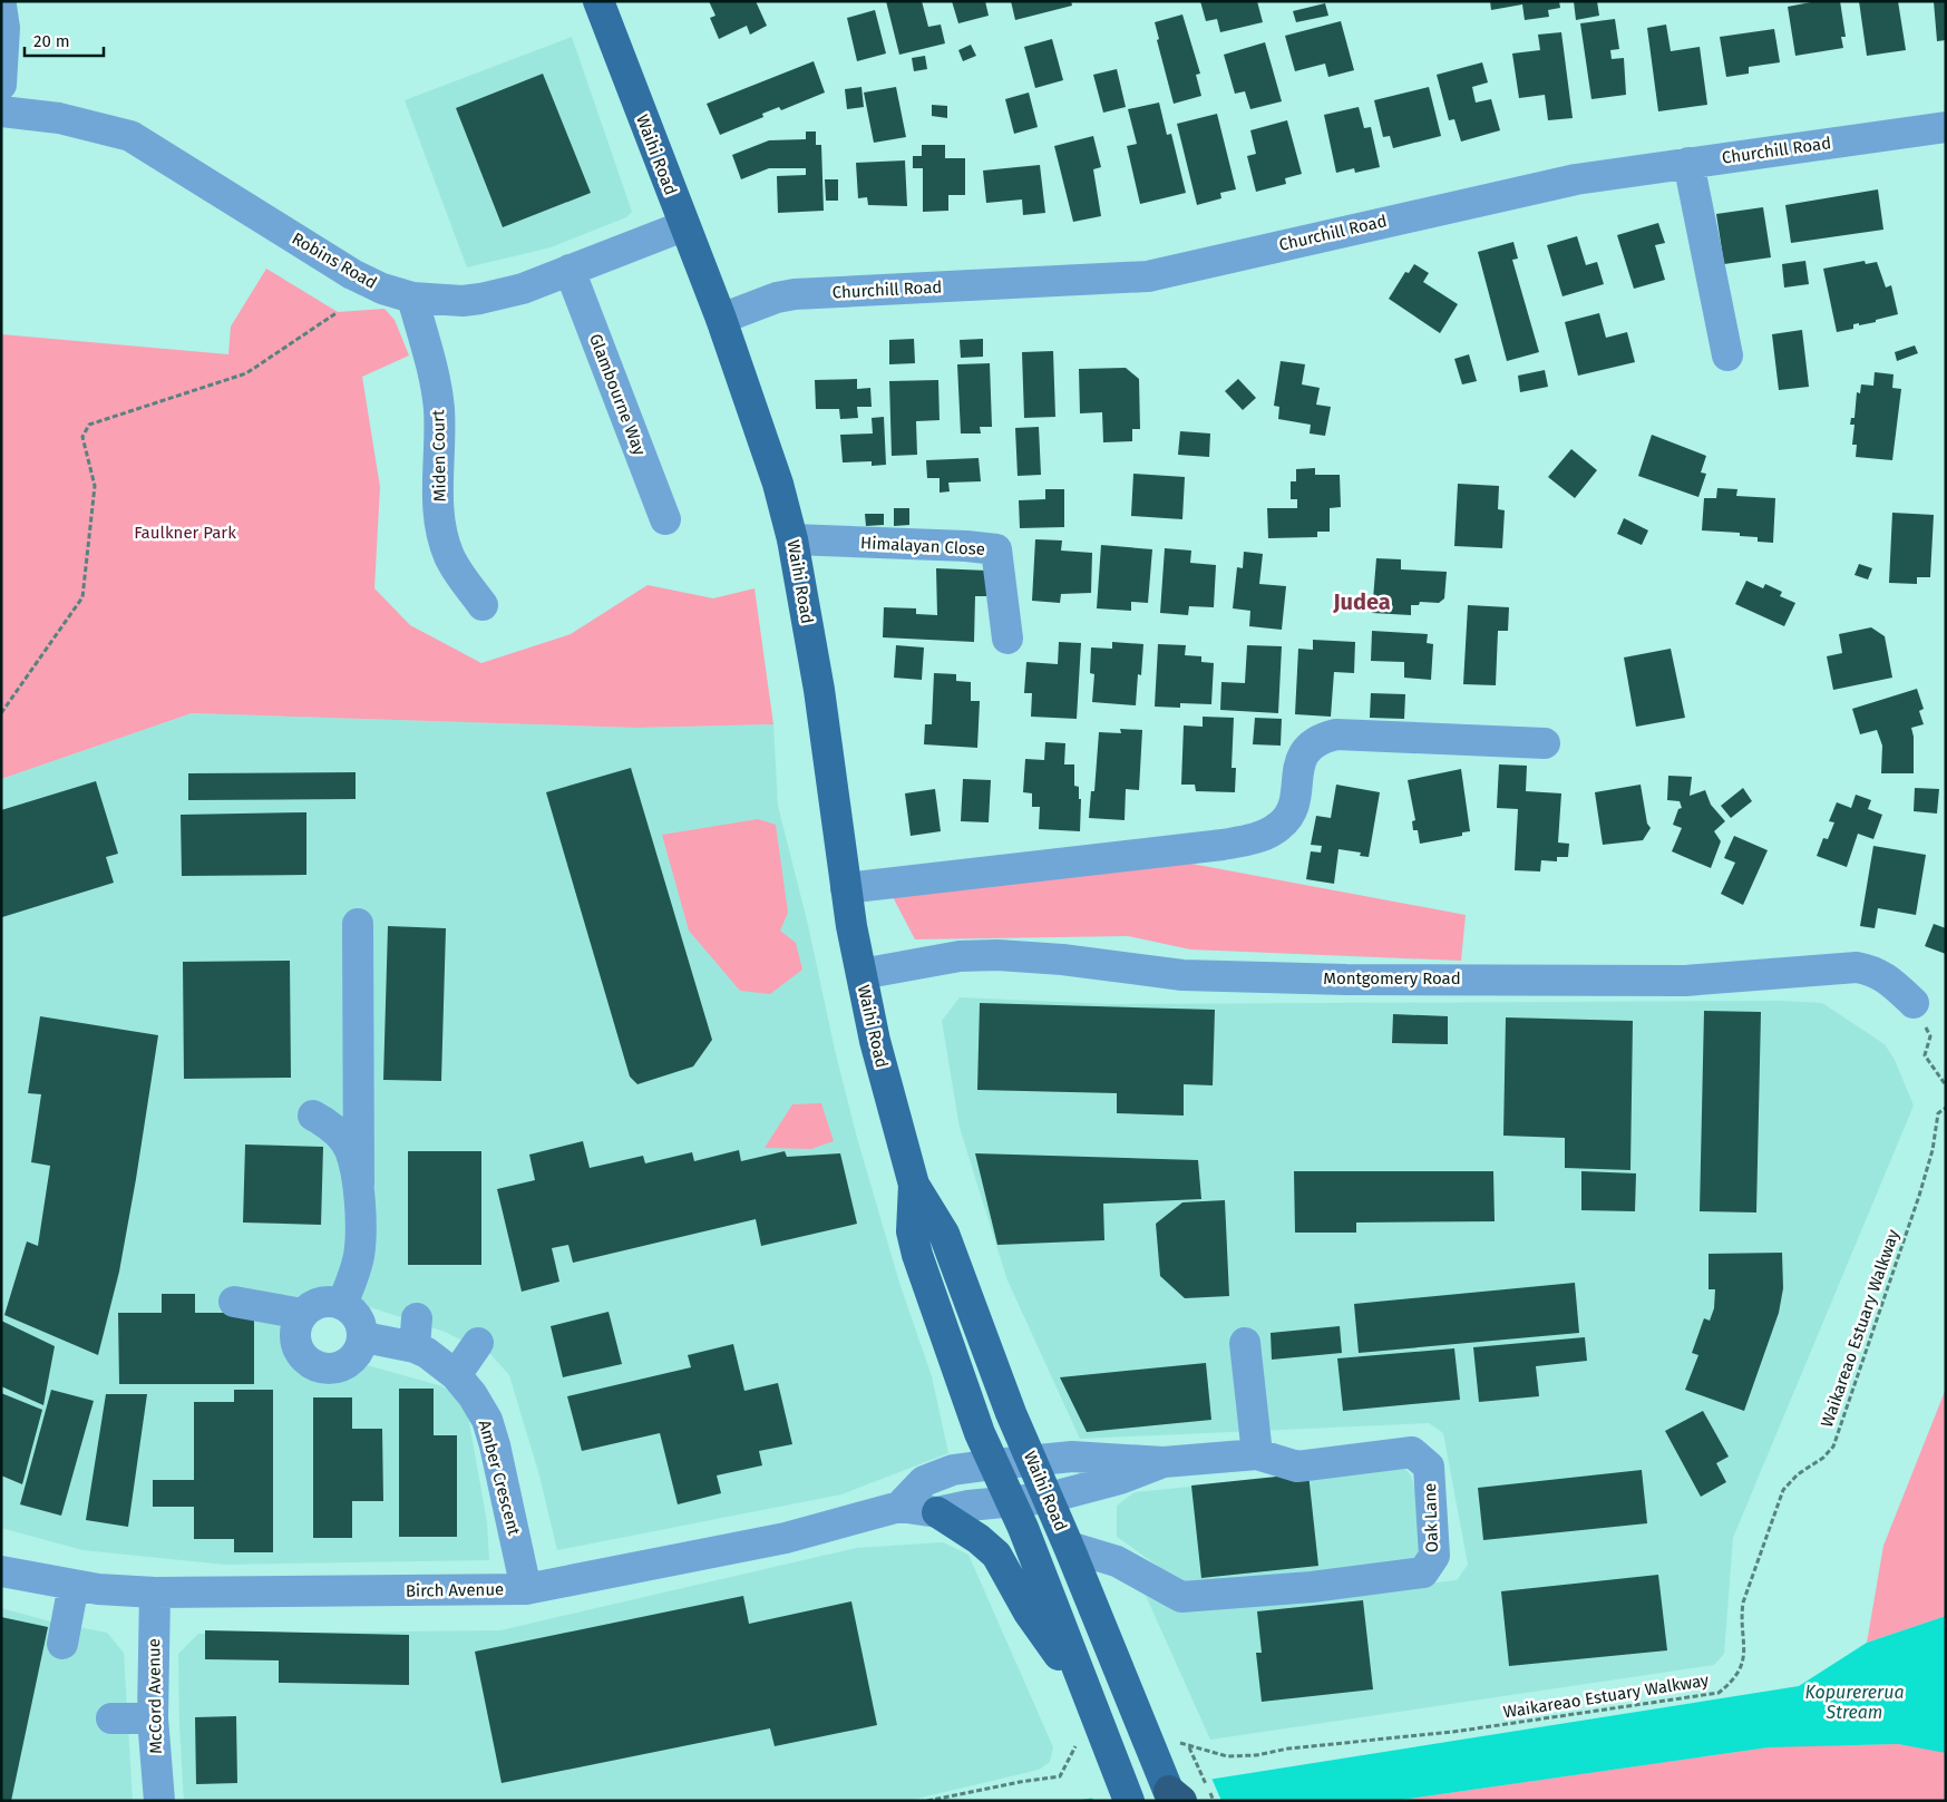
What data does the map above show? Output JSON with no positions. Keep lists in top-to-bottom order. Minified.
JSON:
{"streets":{"main road":["Waihi Road"],"street":["Churchill Road","Robins Road","Glambourne Way","Miden Court","Himalayan Close","Montgomery Road","Amber Crescent","Oak Lane","Birch Avenue","McCord Avenue"],"path":["Waikareao Estuary Walkway"]},"crossings":[["Churchill Road","Waihi Road"],["Waihi Road","Robins Road"],["Waihi Road","Himalayan Close"],["Waihi Road","Montgomery Road"],["Waihi Road","Waikareao Estuary Walkway"],["Waihi Road","Oak Lane"],["Waihi Road","Birch Avenue"],["Robins Road","Glambourne Way"],["Robins Road","Miden Court"],["Amber Crescent","Birch Avenue"],["Oak Lane","Birch Avenue"],["Birch Avenue","McCord Avenue"]],"districts":["Judea"],"water":["Kopurererua Stream"],"parks":["Faulkner Park"],"scale_bar":"20 m"}
